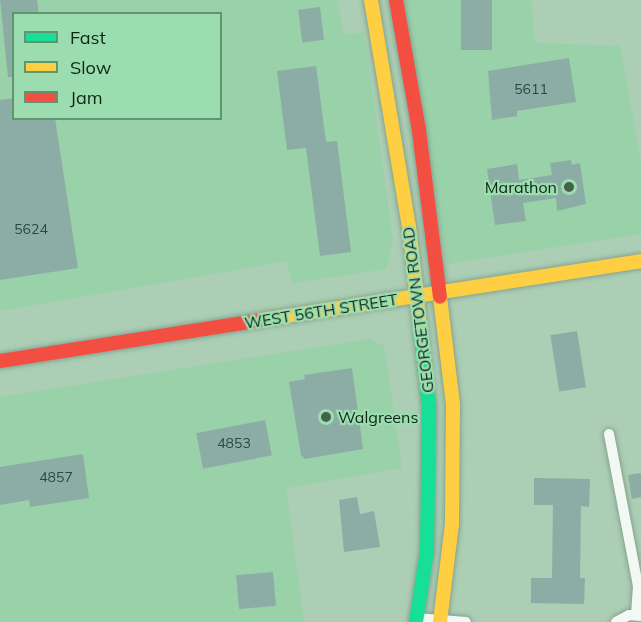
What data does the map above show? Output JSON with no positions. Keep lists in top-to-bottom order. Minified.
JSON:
{"streets":{"main road":["GEORGETOWN ROAD","WEST 56TH STREET"]},"crossings":[["GEORGETOWN ROAD","WEST 56TH STREET"]],"places":["Marathon","Walgreens"],"house_numbers":["5611","5624","4853","4857"],"legend":["Fast","Slow","Jam"]}
